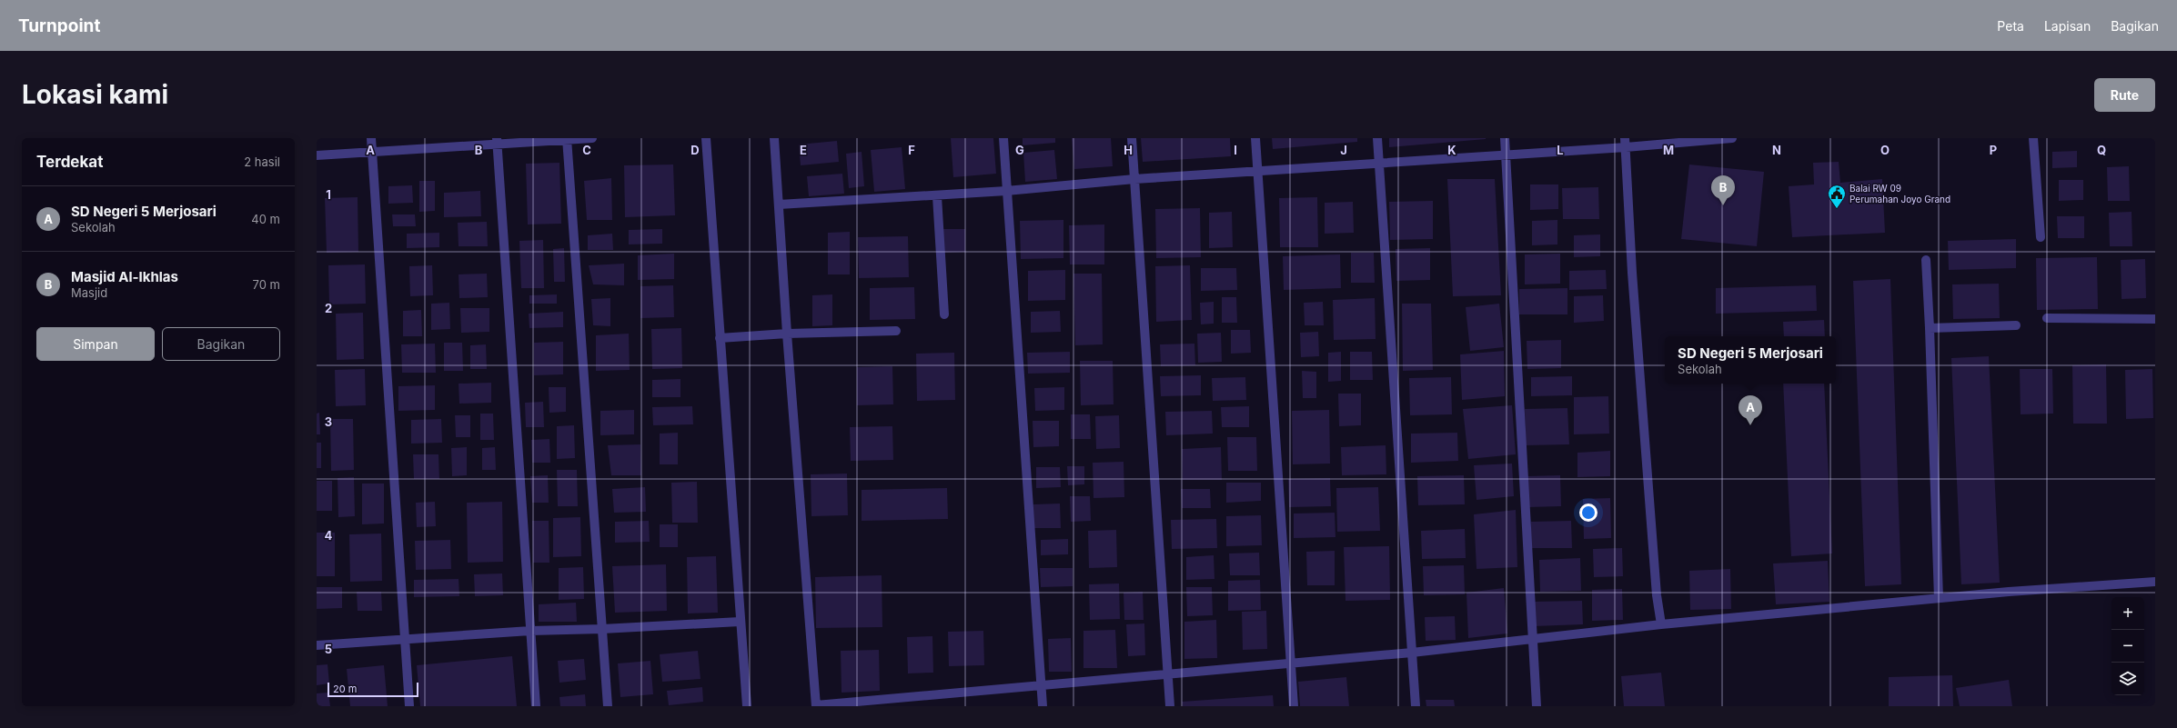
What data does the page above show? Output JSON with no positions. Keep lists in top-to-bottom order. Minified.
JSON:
{"places":{"public building":["Balai RW 09 Perumahan Joyo Grand"]},"scale_bar":"20 m","page":{"header":"Turnpoint","nav":["Peta","Lapisan","Bagikan"],"buttons":["Rute",["Simpan","Bagikan"]],"title":"Lokasi kami","heading":["Terdekat","2 hasil"],"pins":["B","A"],"list":[{"mark":"A","name":"SD Negeri 5 Merjosari","note":"Sekolah","value":"40 m"},{"mark":"B","name":"Masjid Al-Ikhlas","note":"Masjid","value":"70 m"}],"popup":["SD Negeri 5 Merjosari","Sekolah"],"map_buttons":["+","−"],"scale":"20 m"},"grid":{"columns":["A","B","C","D","E","F","G","H","I","J","K","L","M","N","O","P","Q"],"rows":["1","2","3","4","5"]}}
